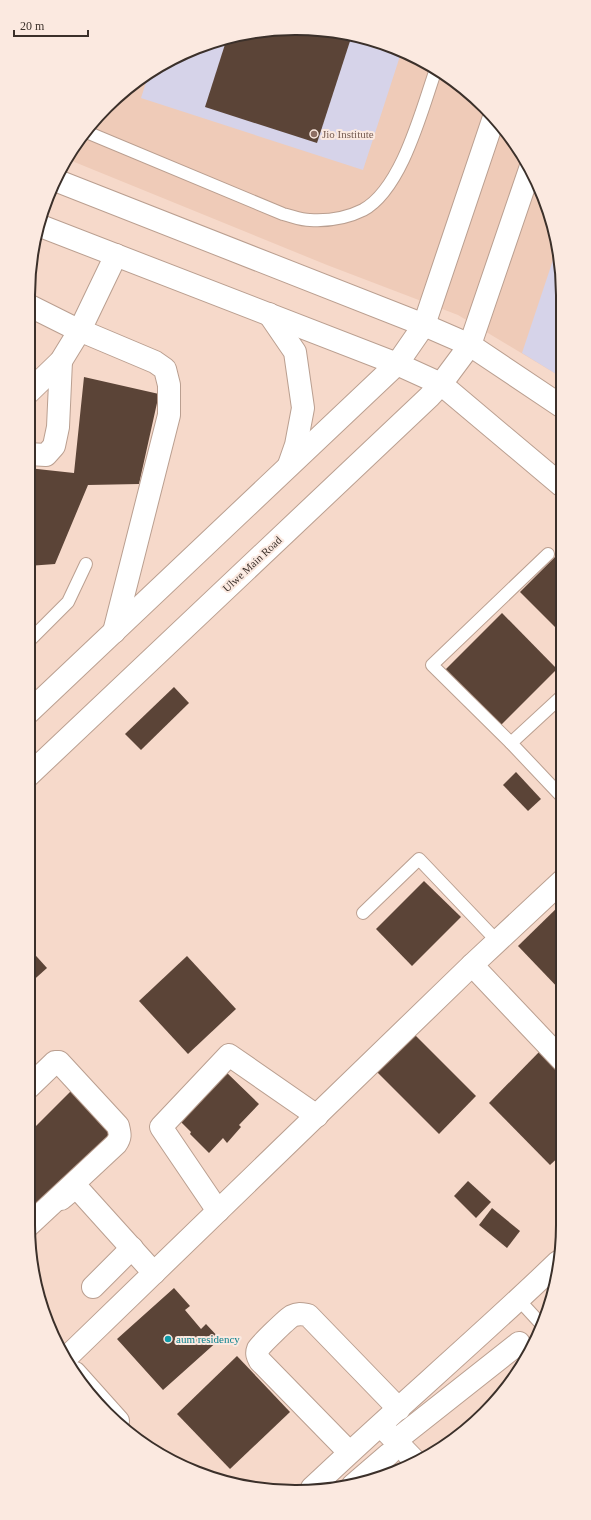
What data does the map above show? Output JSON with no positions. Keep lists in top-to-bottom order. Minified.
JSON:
{"streets":{"street":["Ulwe Main Road"]},"places":["Jio Institute","aum residency"],"scale_bar":"20 m"}
